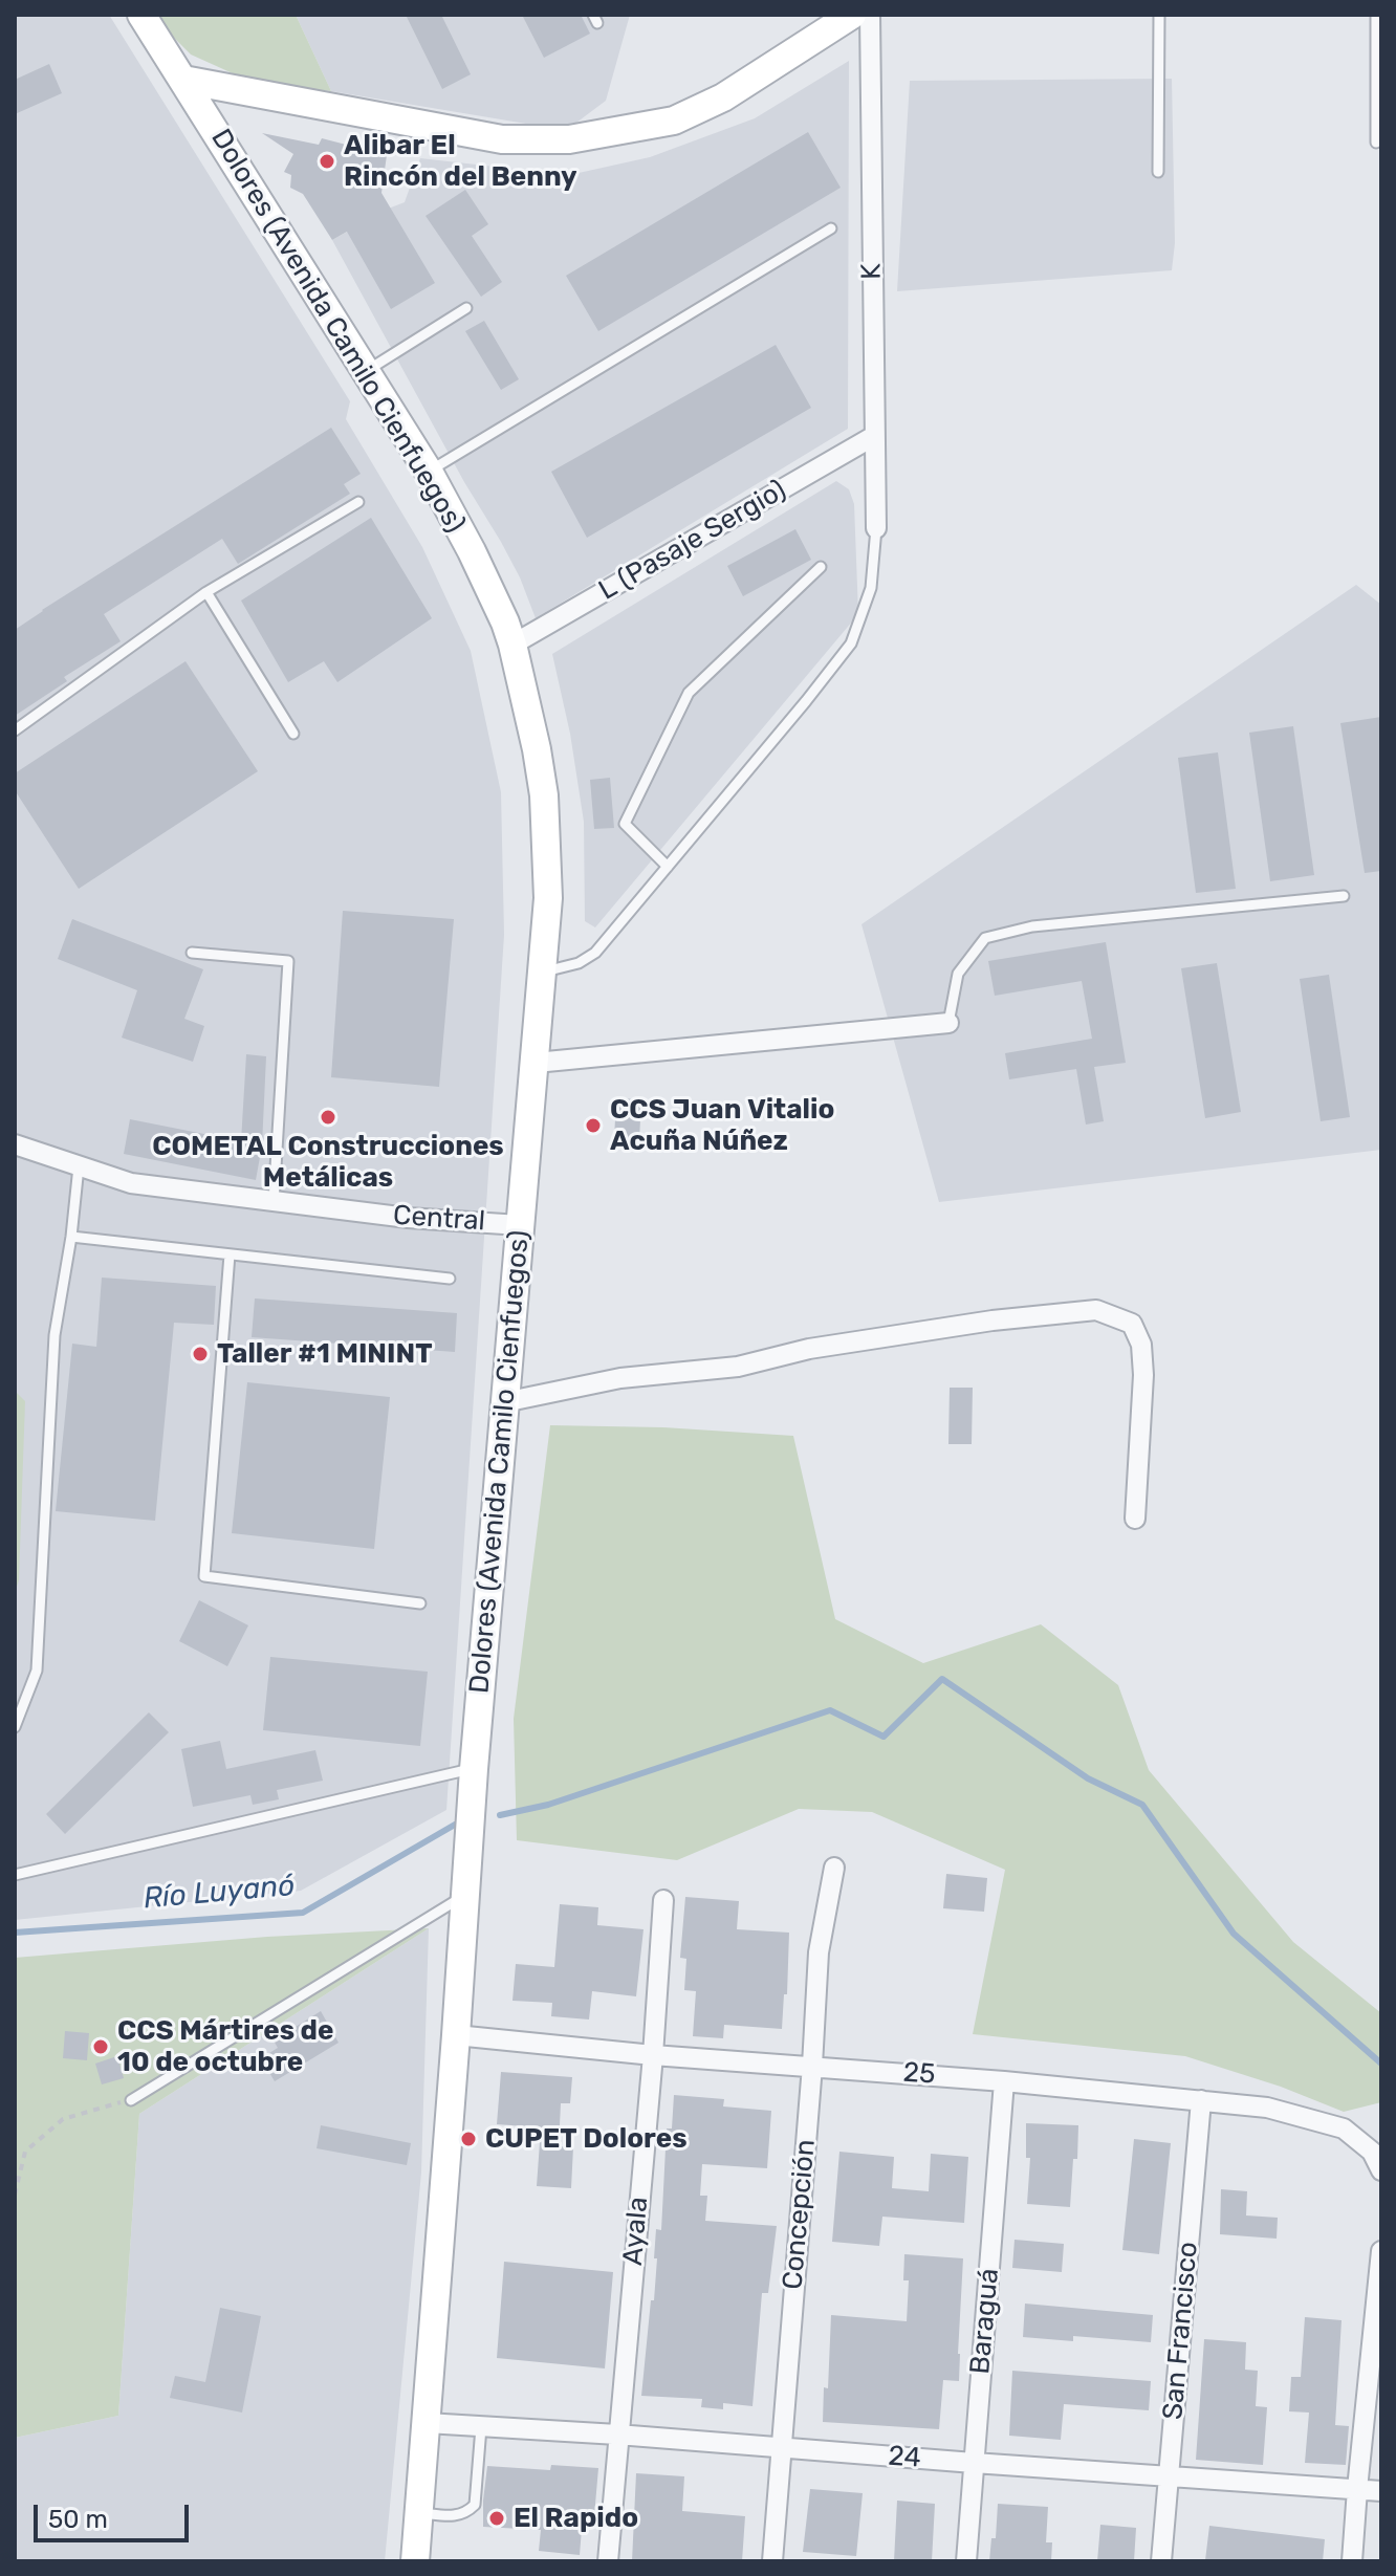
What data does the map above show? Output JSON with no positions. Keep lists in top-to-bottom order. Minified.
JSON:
{"streets":{"main road":["Dolores (Avenida Camilo Cienfuegos)"],"street":["K","L (Pasaje Sergio)","Central","25","Concepción","Ayala","Baraguá","San Francisco","24"]},"crossings":[["K","L (Pasaje Sergio)"],["Dolores (Avenida Camilo Cienfuegos)","L (Pasaje Sergio)"],["Dolores (Avenida Camilo Cienfuegos)","Central"],["Dolores (Avenida Camilo Cienfuegos)","25"],["Dolores (Avenida Camilo Cienfuegos)","24"],["25","Concepción"],["25","Ayala"],["25","Baraguá"],["25","San Francisco"],["Concepción","24"],["Ayala","24"],["Baraguá","24"],["San Francisco","24"]],"water":["Río Luyanó"],"places":["Alibar El Rincón del Benny","COMETAL Construcciones Metálicas","CCS Juan Vitalio Acuña Núñez","Taller #1 MININT","CCS Mártires de 10 de octubre","CUPET Dolores","El Rapido"],"scale_bar":"50 m"}
